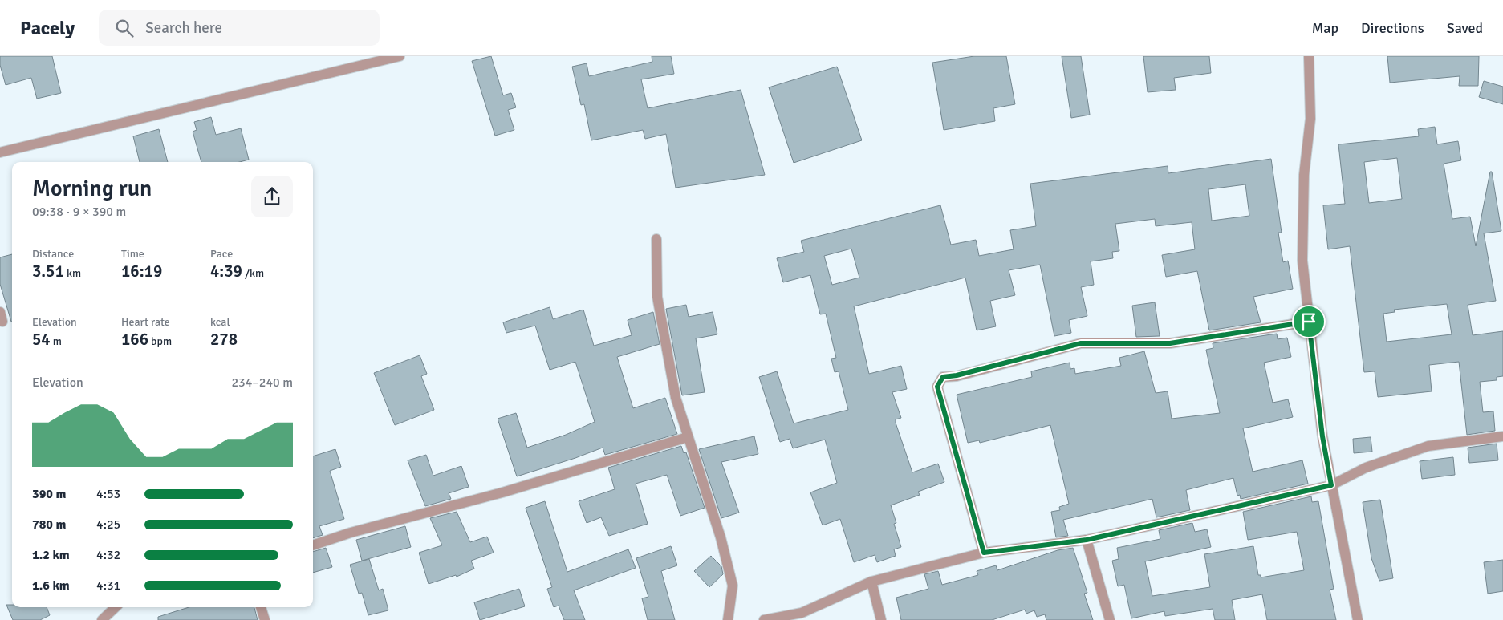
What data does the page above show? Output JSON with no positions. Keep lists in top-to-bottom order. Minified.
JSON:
{"page":{"header":"Pacely","search":"Search here","nav":["Map","Directions","Saved"],"heading":["Morning run","09:38 · 9 × 390 m"],"stats":[["Distance","3.51 km"],["Time","16:19"],["Pace","4:39 /km"],["Elevation","54 m"],["Heart rate","166 bpm"],["kcal","278"]],"chart":["Elevation","234–240 m"],"list":[{"name":"390 m","note":"4:53"},{"name":"780 m","note":"4:25"},{"name":"1.2 km","note":"4:32"},{"name":"1.6 km","note":"4:31"}]}}
